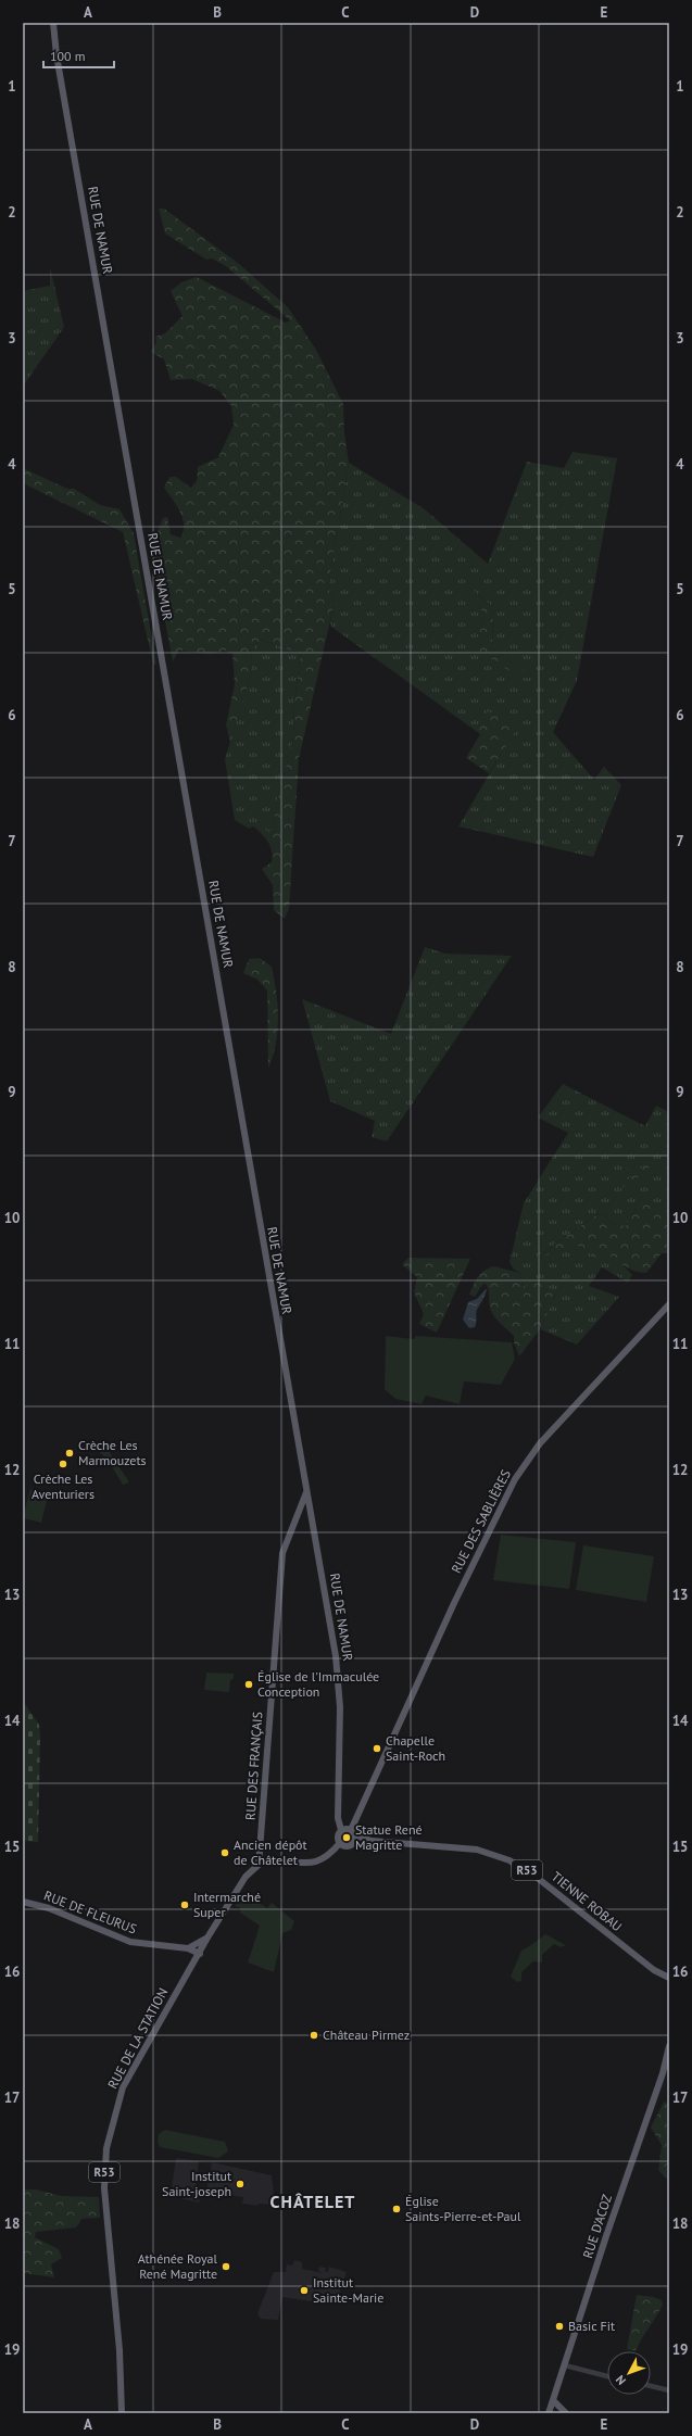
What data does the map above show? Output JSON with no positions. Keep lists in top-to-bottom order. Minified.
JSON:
{"streets":{"main road":["RUE DE NAMUR","RUE DES SABLIÈRES","RUE DES FRANÇAIS","R53","TIENNE ROBAU","RUE DE FLEURUS","RUE DE LA STATION","RUE D'ACOZ"]},"crossings":[["RUE DE NAMUR","RUE DES SABLIÈRES"],["RUE DE NAMUR","RUE DES FRANÇAIS"],["RUE DE NAMUR","R53"],["RUE DE NAMUR","TIENNE ROBAU"],["RUE DES SABLIÈRES","R53"],["RUE DES SABLIÈRES","TIENNE ROBAU"],["RUE DES FRANÇAIS","RUE DE LA STATION"],["R53","TIENNE ROBAU"],["RUE DE FLEURUS","RUE DE LA STATION"]],"districts":["CHÂTELET"],"places":["Crèche Les Marmouzets","Crèche Les Aventuriers","Église de l'Immaculée Conception","Chapelle Saint-Roch","Statue René Magritte","Ancien dépôt de Châtelet","Intermarché Super","Château Pirmez","Institut Saint-joseph","Église Saints-Pierre-et-Paul","Athénée Royal René Magritte","Institut Sainte-Marie","Basic Fit"],"scale_bar":"100 m","north":"bottom left","grid":{"columns":["A","B","C","D","E"],"rows":["1","2","3","4","5","6","7","8","9","10","11","12","13","14","15","16","17","18","19"]}}
